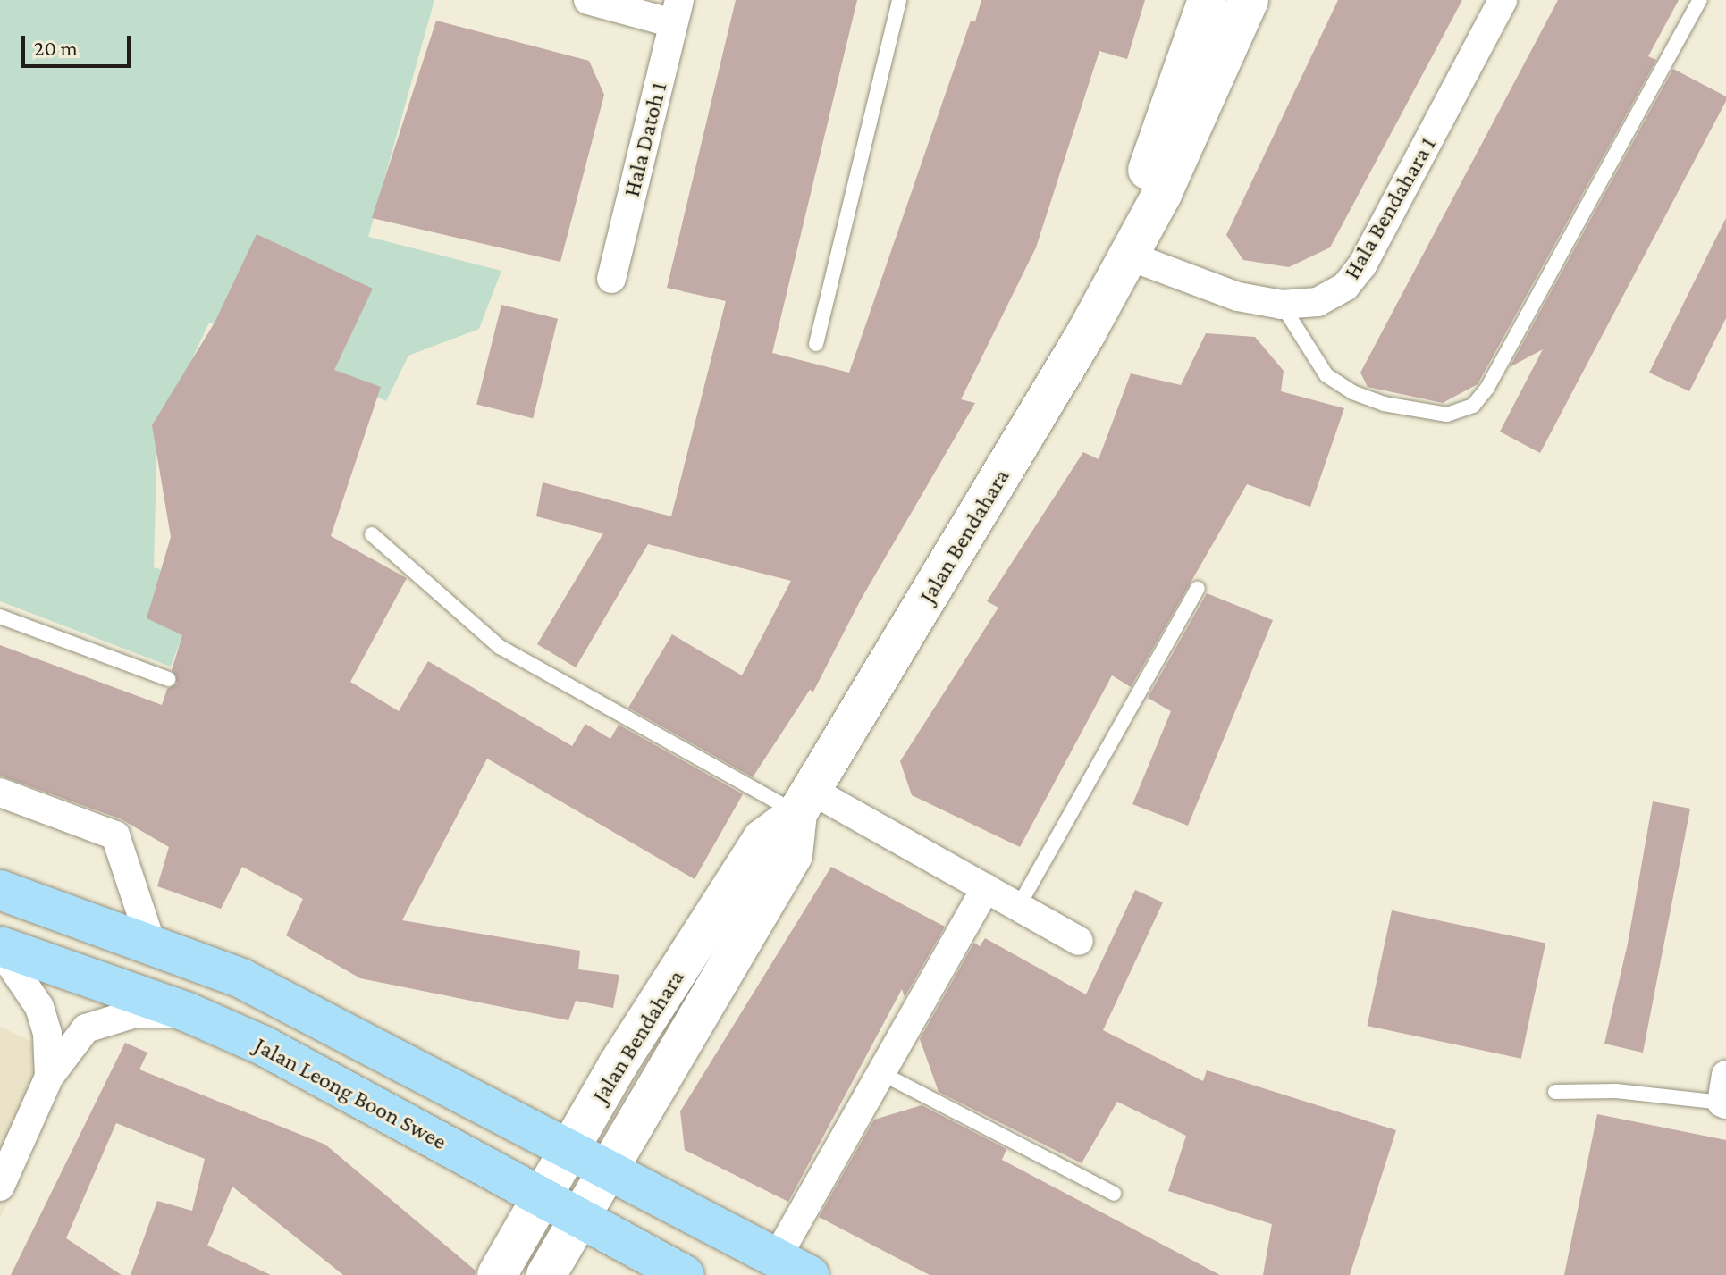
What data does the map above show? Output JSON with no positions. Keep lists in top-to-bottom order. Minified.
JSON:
{"streets":{"main road":["Jalan Bendahara","Jalan Leong Boon Swee"],"street":["Hala Datoh 1","Hala Bendahara 1"]},"crossings":[["Hala Bendahara 1","Jalan Bendahara"],["Jalan Bendahara","Jalan Leong Boon Swee"]],"scale_bar":"20 m"}
